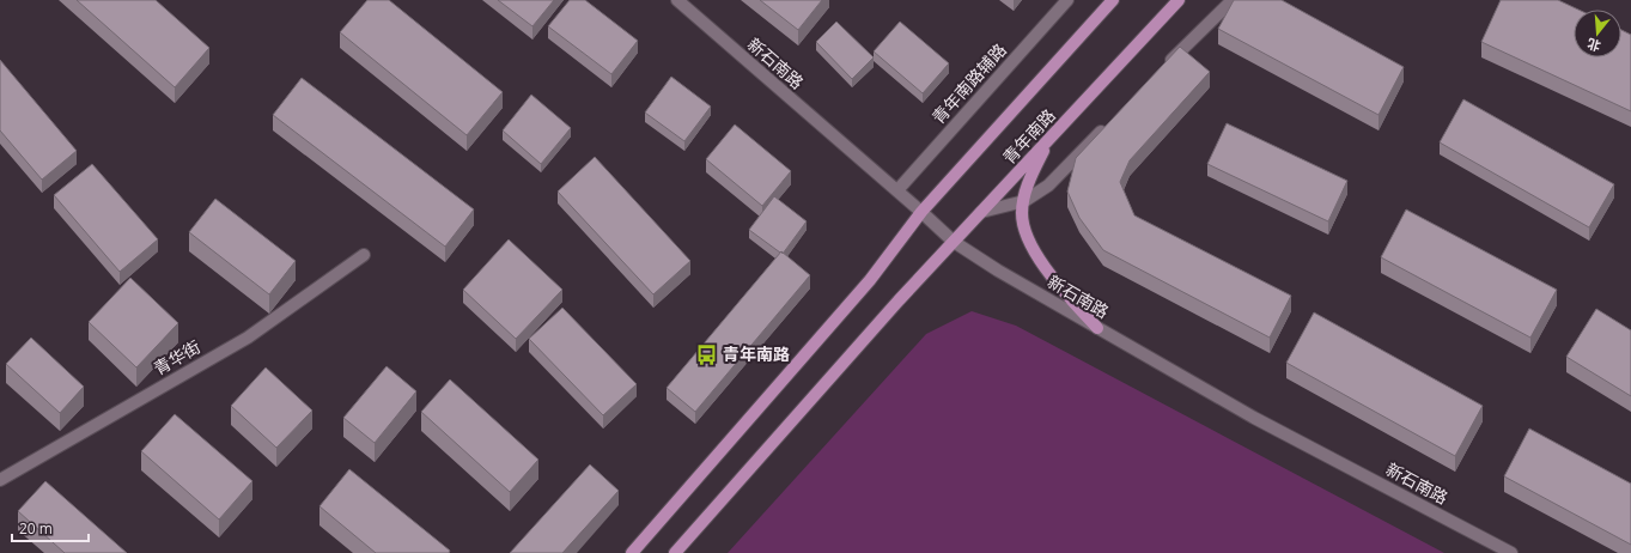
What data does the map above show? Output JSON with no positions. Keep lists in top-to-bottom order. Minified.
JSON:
{"streets":{"main road":["青年南路"],"street":["新石南路","青年南路辅路","青华街"]},"crossings":[["新石南路","青年南路辅路"],["新石南路","青年南路"]],"places":{"bus stop":["青年南路"]},"scale_bar":"20 m","north":"bottom"}
